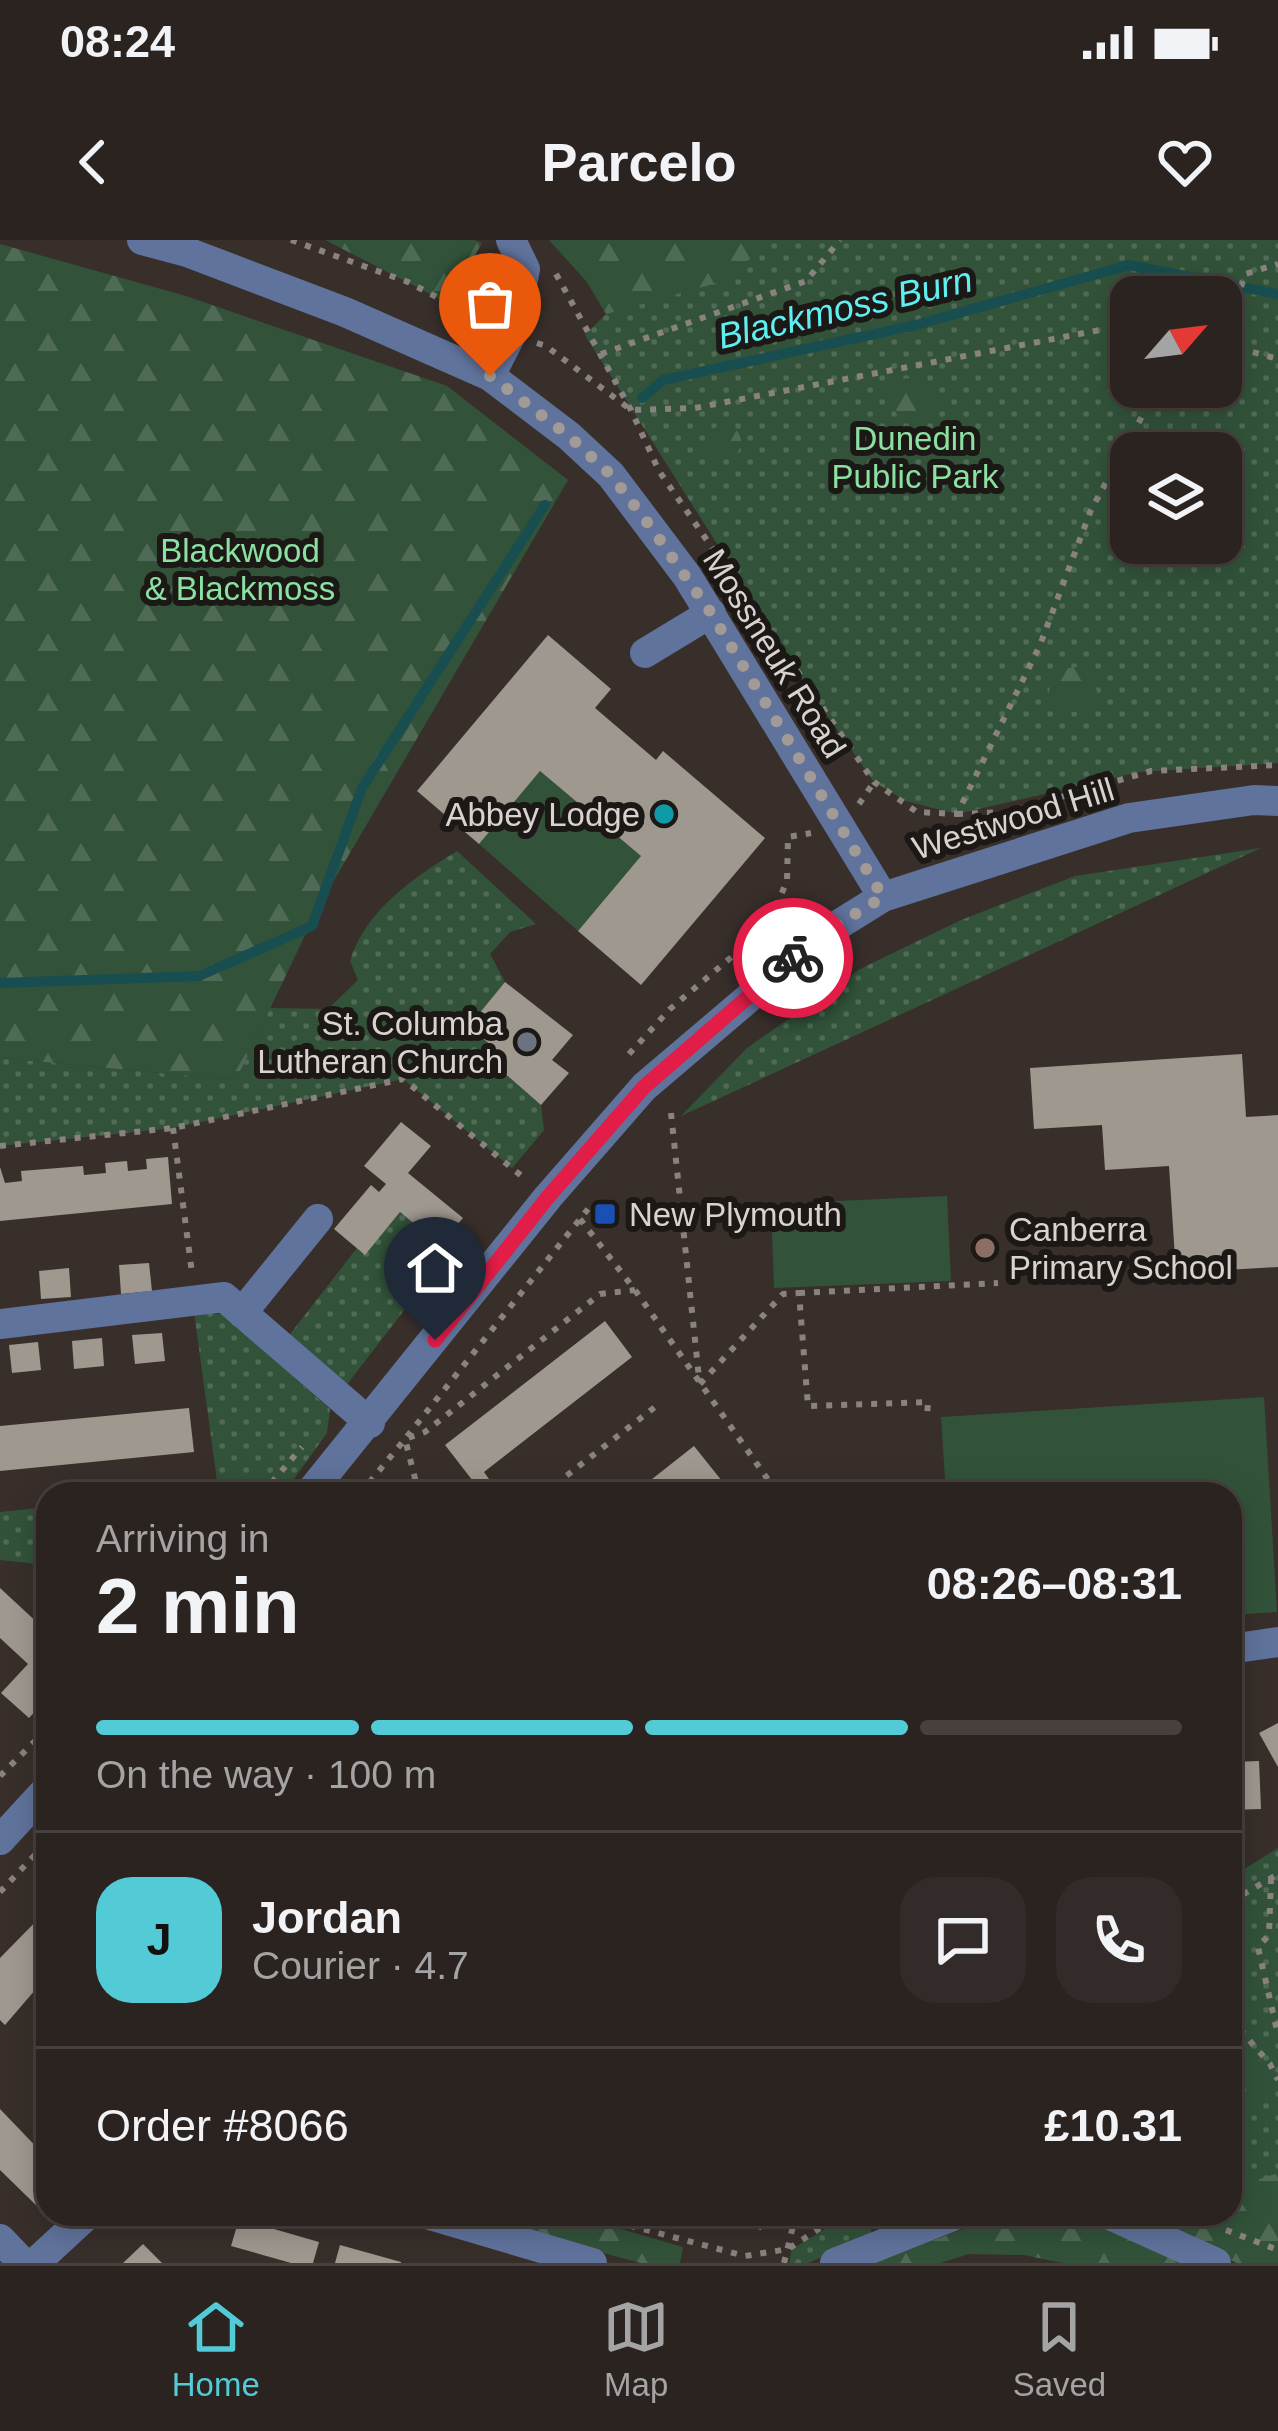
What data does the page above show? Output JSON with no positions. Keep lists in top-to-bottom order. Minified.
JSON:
{"streets":{"street":["Mossneuk Road","Westwood Hill"]},"crossings":[["Mossneuk Road","Westwood Hill"]],"water":["Blackmoss Burn"],"parks":["Dunedin Public Park","Blackwood & Blackmoss"],"places":{"other":["Abbey Lodge","St. Columba Lutheran Church","Canberra Primary School"],"transit":["New Plymouth"]},"north":"top right","page":{"status":"08:24","header":"Parcelo","heading":["2 min","Arriving in","08:26–08:31"],"panel":["Jordan","Courier · 4.7","Order #8066","£10.31"],"bar":"On the way · 100 m","round":"J","tabs":["Home","Map","Saved"]}}
